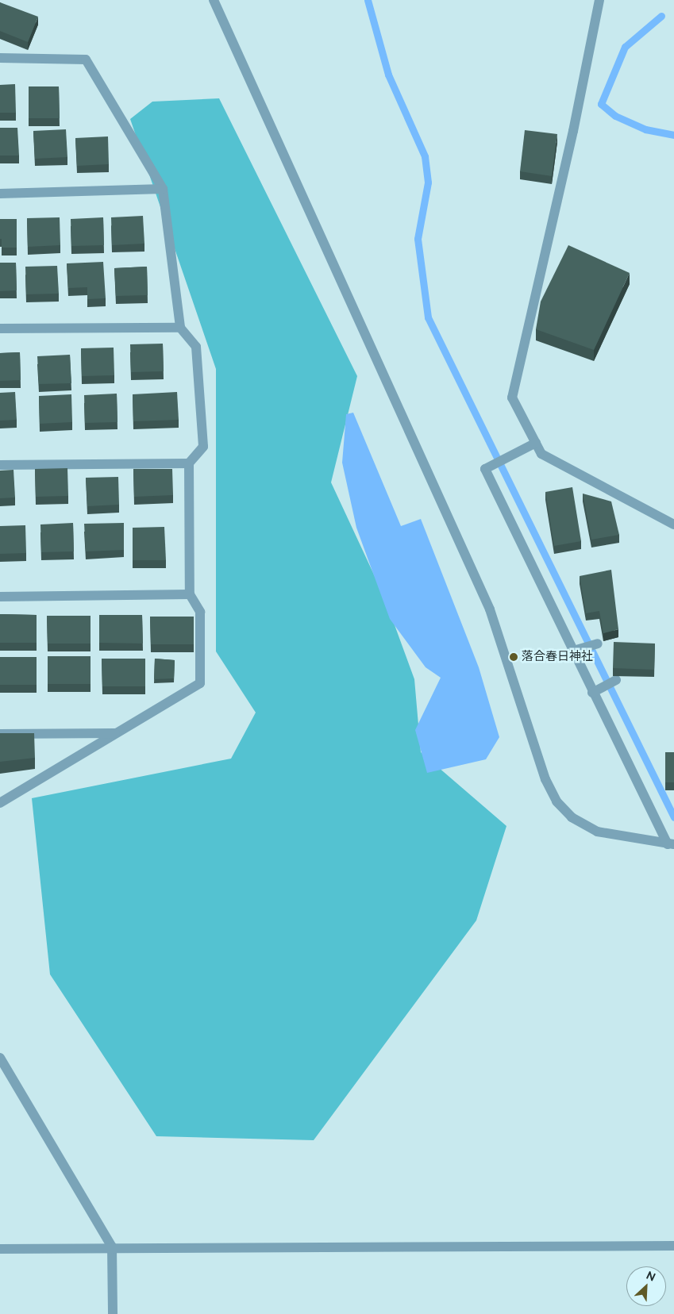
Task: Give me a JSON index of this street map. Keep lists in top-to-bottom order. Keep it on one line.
{"places":["落合春日神社"],"north":"top right"}
